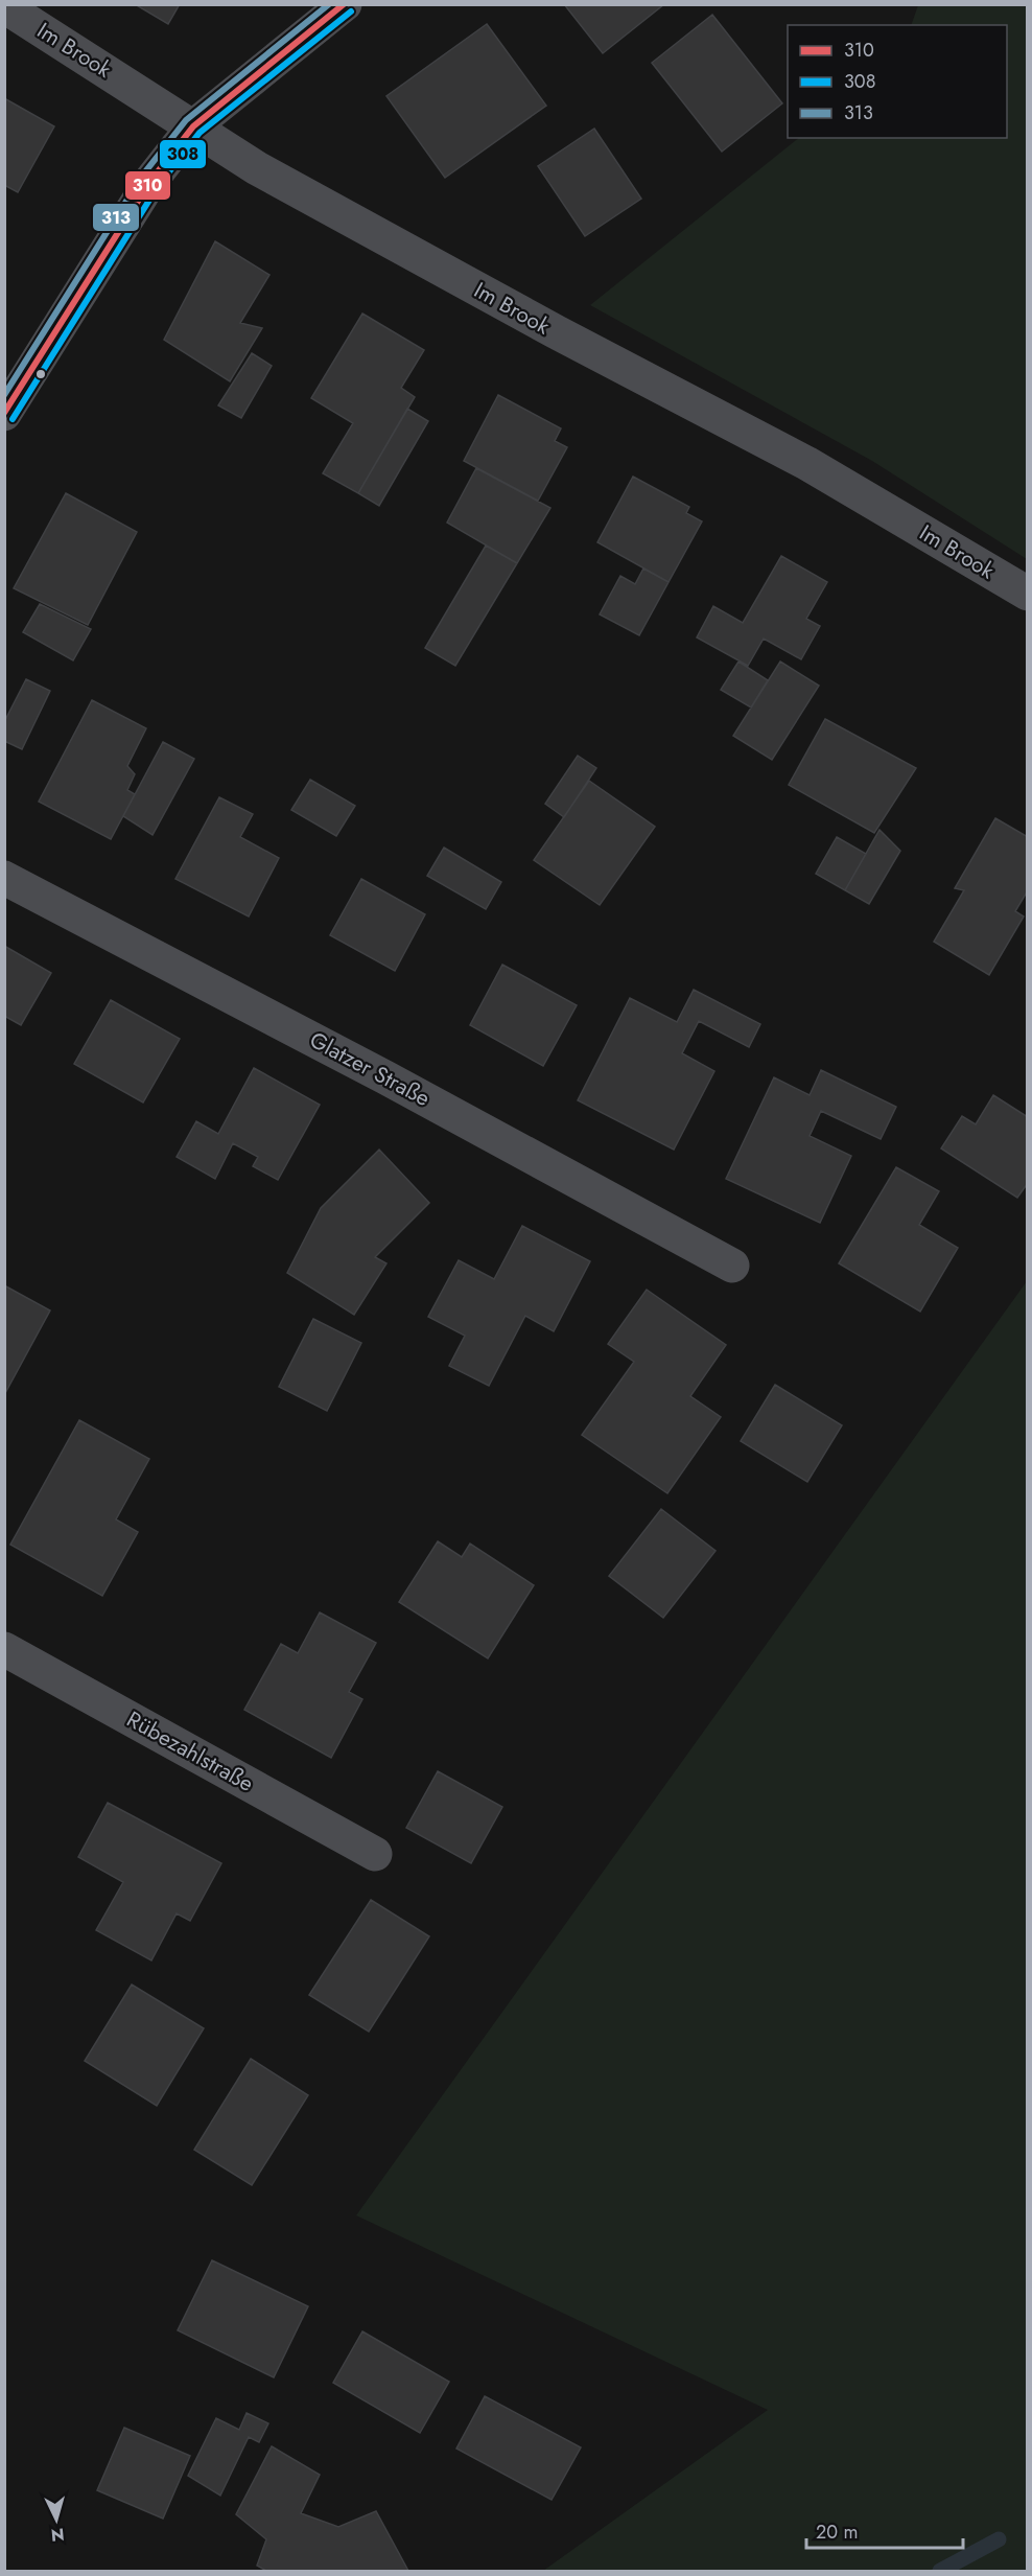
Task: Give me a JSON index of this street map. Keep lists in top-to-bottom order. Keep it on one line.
{"streets":{"street":["Im Brook","Glatzer Straße","Rübezahlstraße"]},"lines":["transit line 310","transit line 313","transit line 308"],"legend":["310","308","313"],"scale_bar":"20 m","north":"bottom"}
